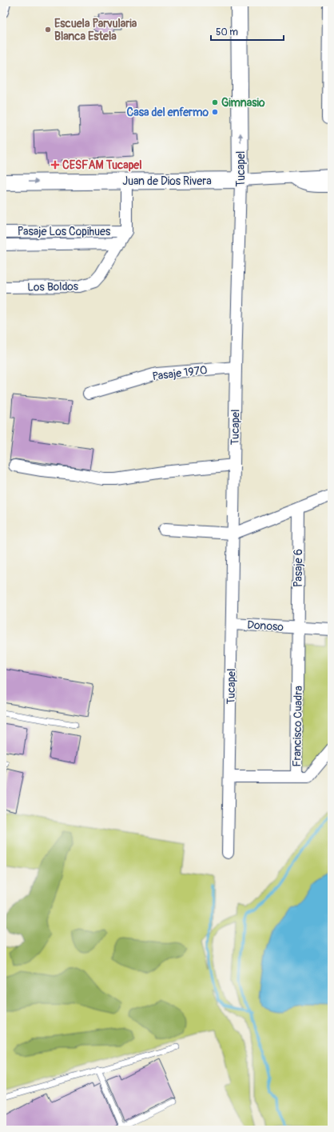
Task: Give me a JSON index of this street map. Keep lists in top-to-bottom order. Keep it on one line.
{"streets":{"main road":["Tucapel","Juan de Dios Rivera"],"street":["Pasaje Los Copihues","Los Boldos","Pasaje 1970","Pasaje 6","Donoso","Francisco Cuadra"]},"crossings":[["Tucapel","Juan de Dios Rivera"],["Tucapel","Pasaje 1970"],["Tucapel","Donoso"],["Tucapel","Francisco Cuadra"],["Pasaje Los Copihues","Los Boldos"],["Pasaje 6","Donoso"],["Pasaje 6","Francisco Cuadra"],["Donoso","Francisco Cuadra"]],"one_way":["Juan de Dios Rivera"],"places":{"other":["Escuela Parvularia Blanca Estela","Gimnasio","Casa del enfermo"],"health":["CESFAM Tucapel"]},"scale_bar":"50 m"}
